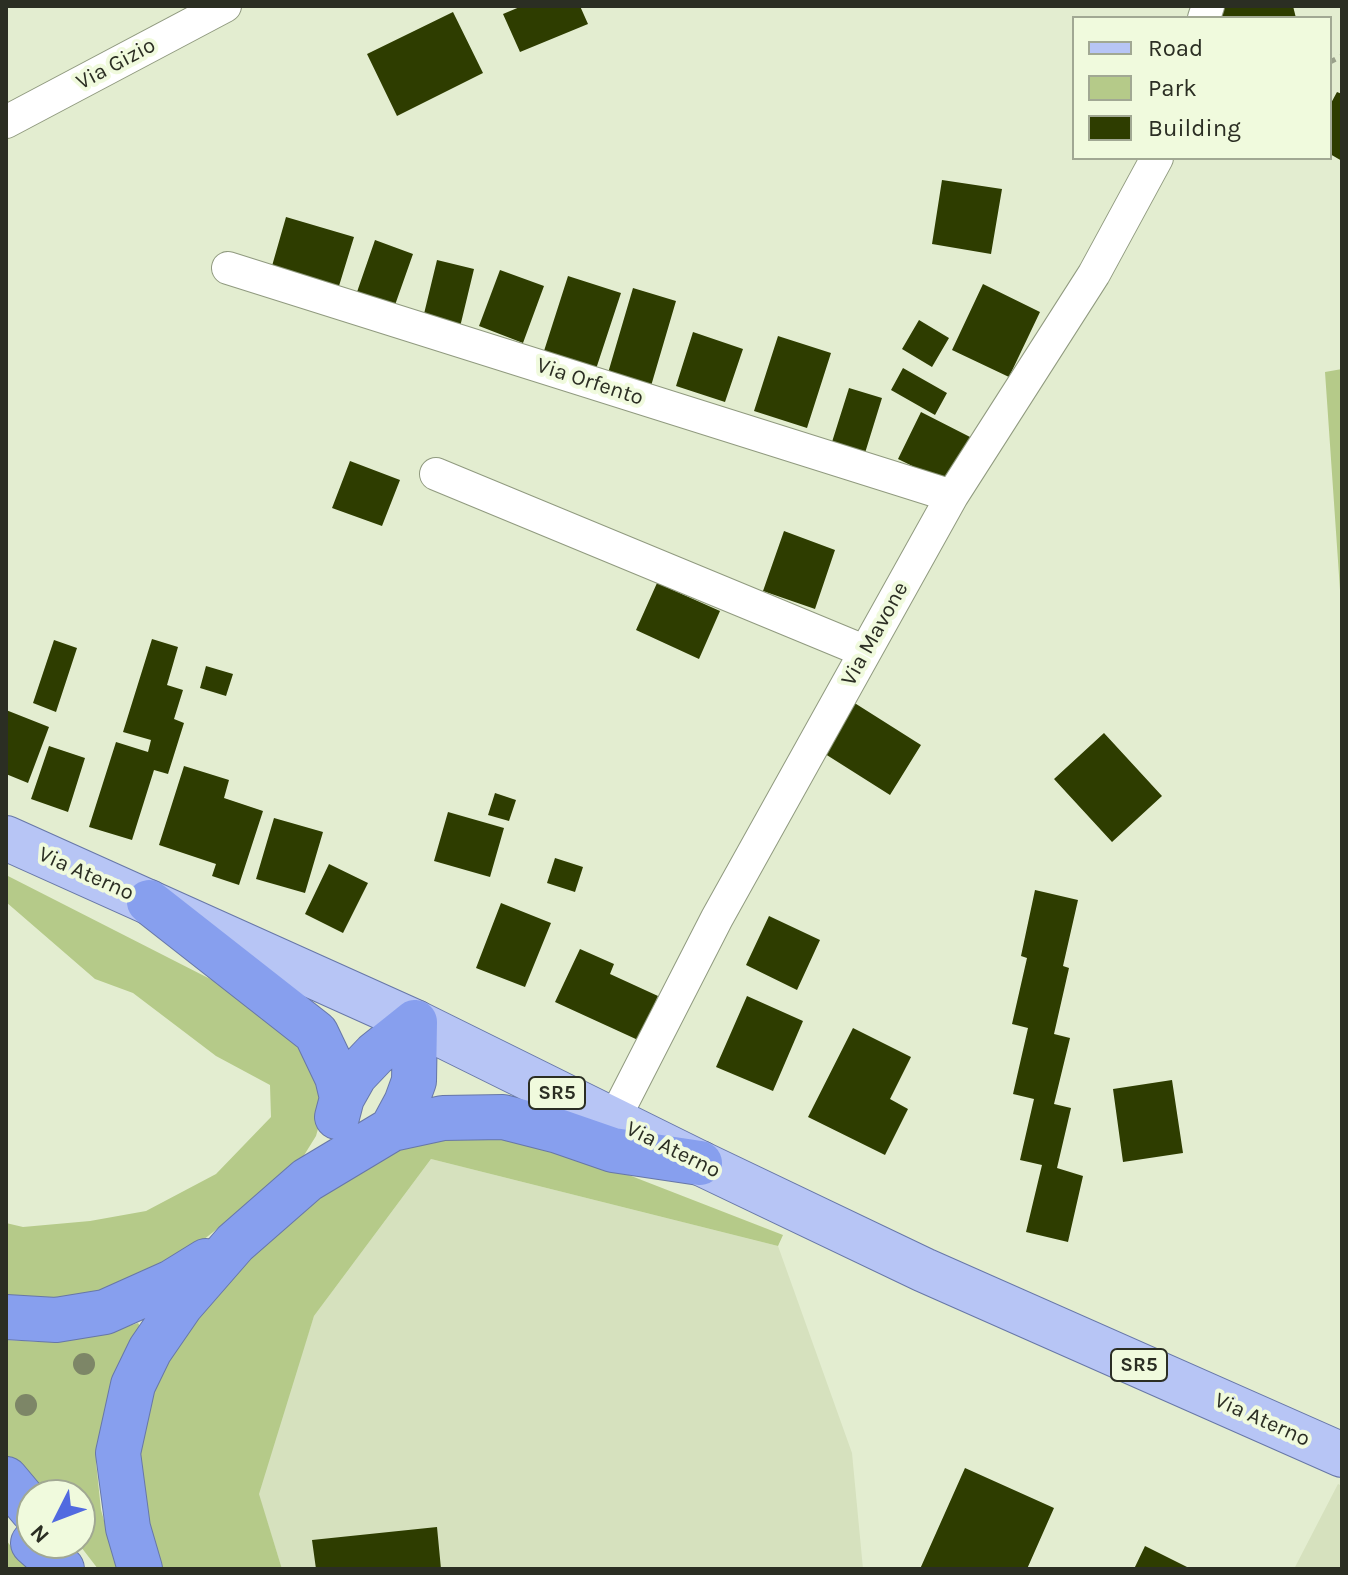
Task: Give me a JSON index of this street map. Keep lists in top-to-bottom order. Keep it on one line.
{"streets":{"main road":["Via Aterno","SR5"],"street":["Via Gizio","Via Orfento","Via Mavone"]},"crossings":[["Via Orfento","Via Mavone"],["Via Mavone","Via Aterno"]],"legend":["Road","Park","Building"],"north":"bottom left"}
